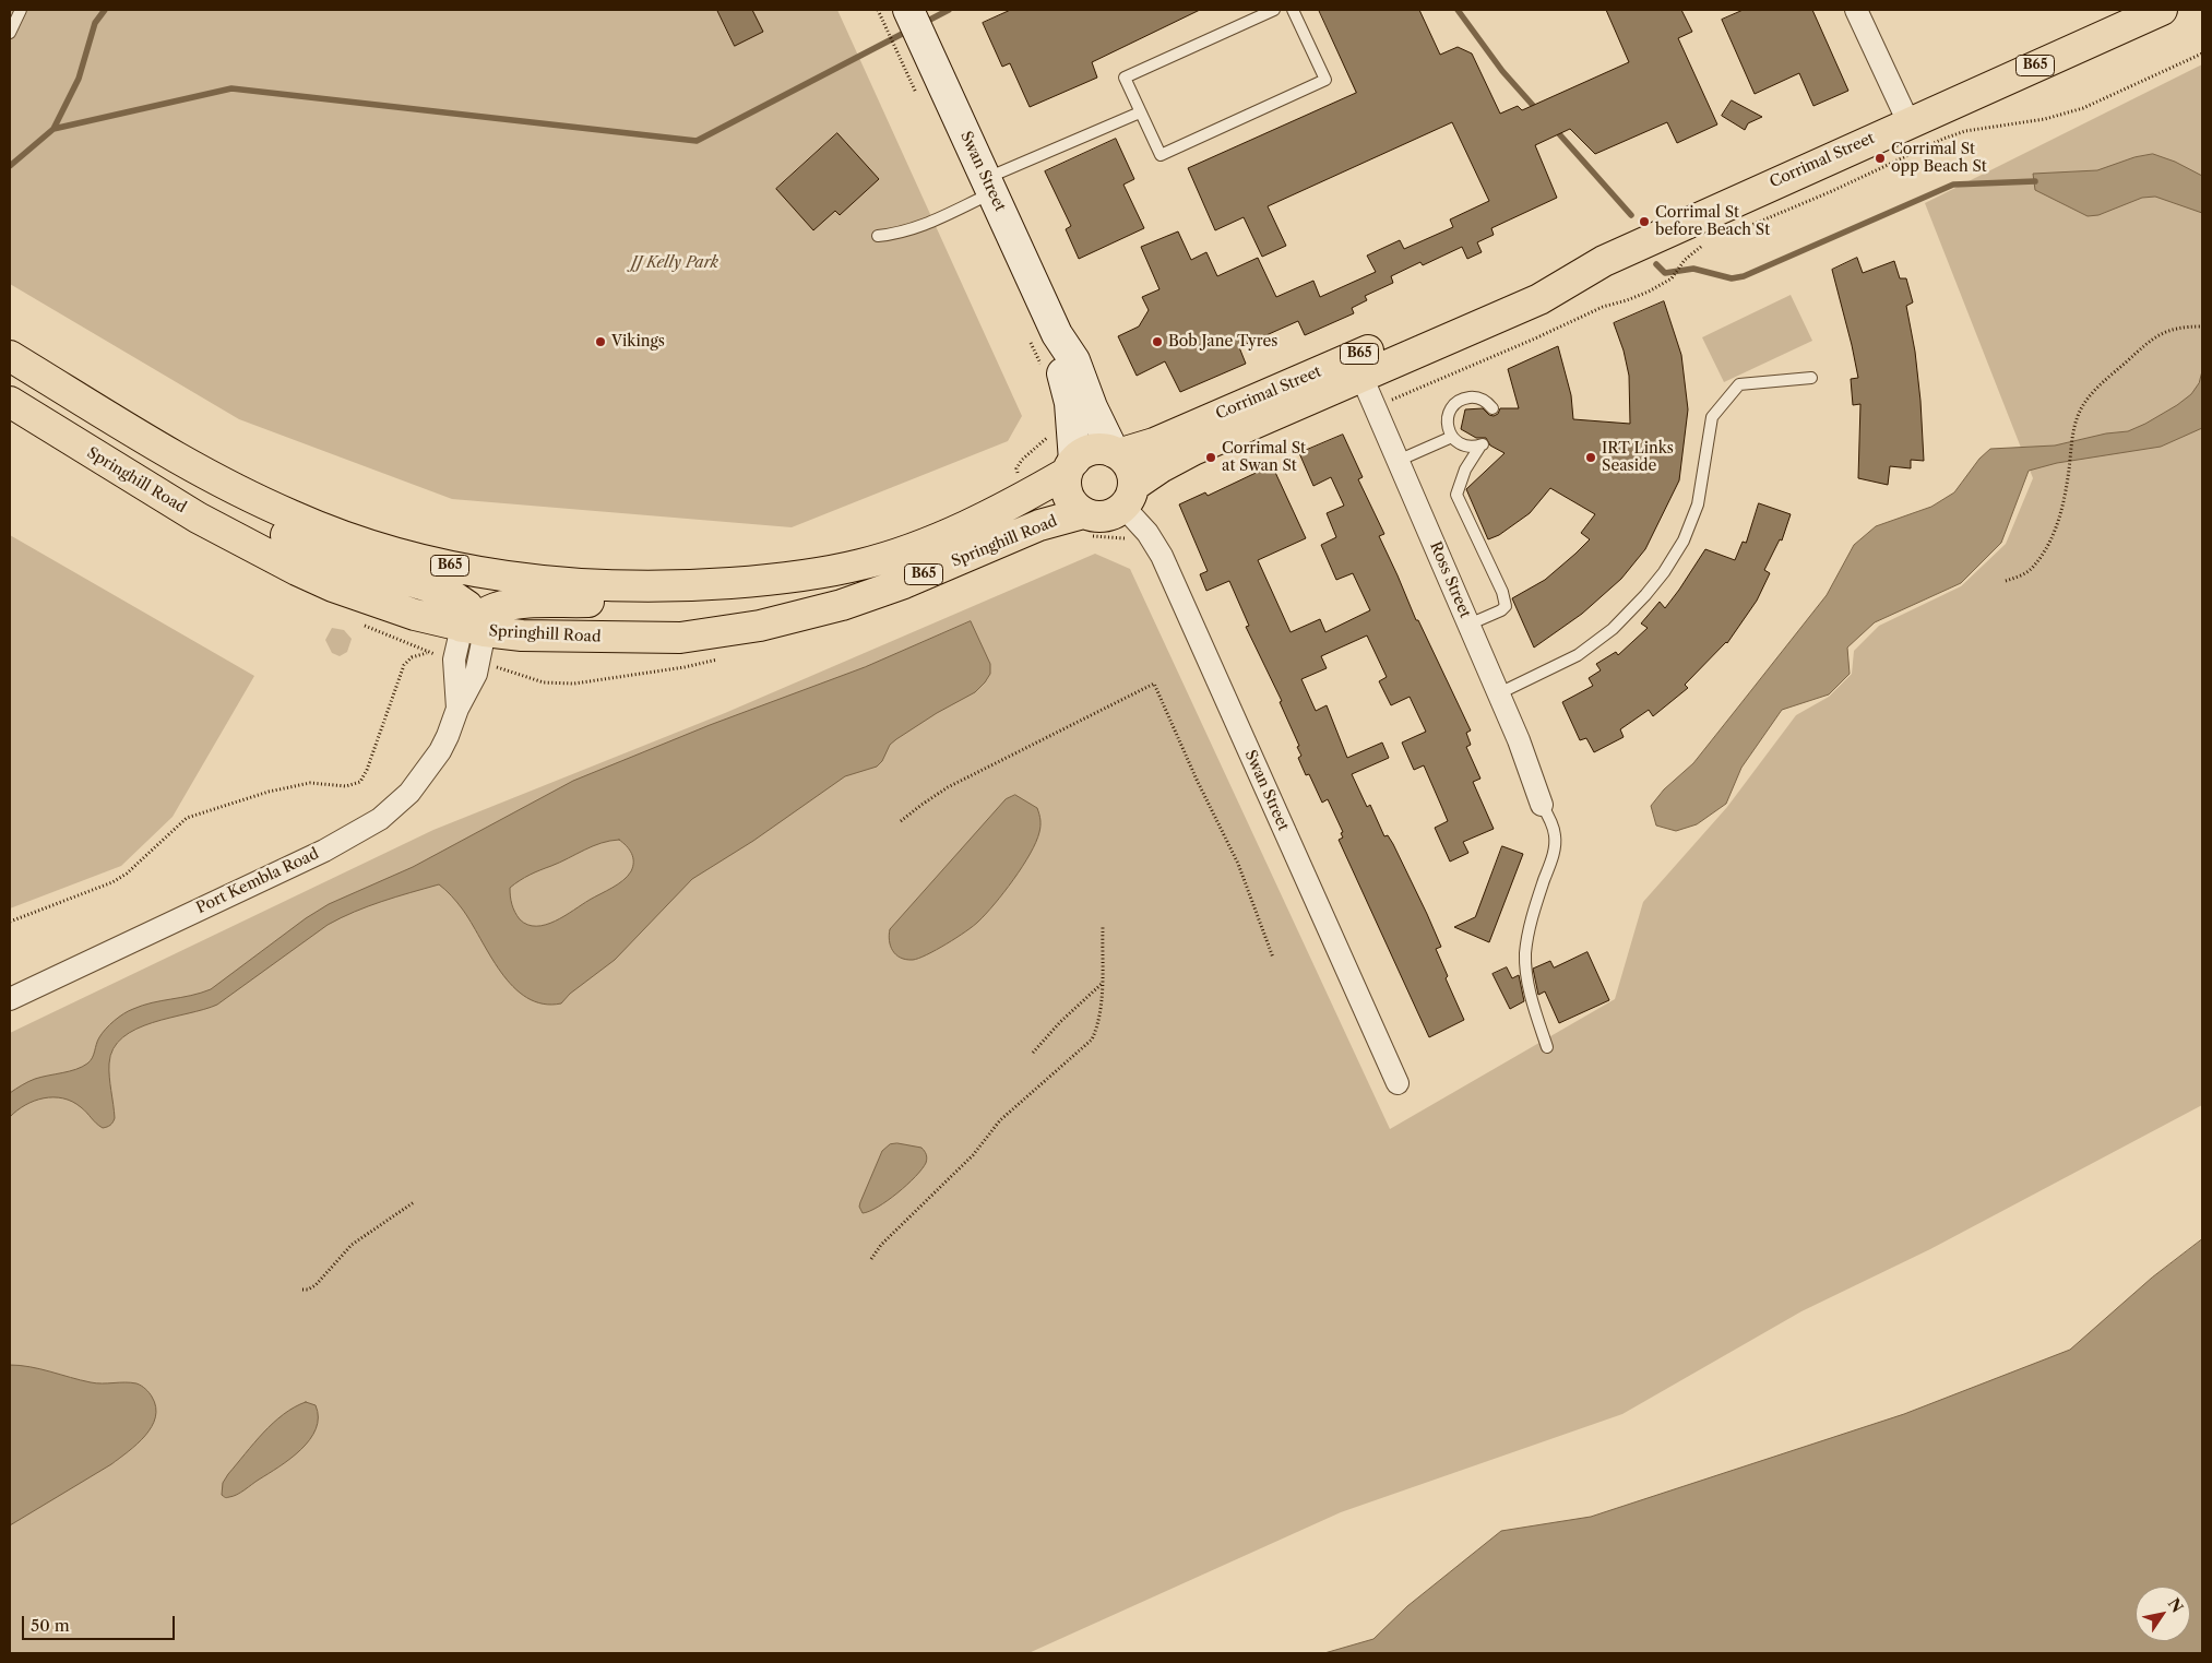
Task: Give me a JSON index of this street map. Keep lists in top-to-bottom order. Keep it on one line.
{"streets":{"main road":["B65","Corrimal Street","Springhill Road"],"street":["Swan Street","Ross Street","Port Kembla Road"]},"crossings":[["B65","Corrimal Street"],["B65","Swan Street"],["B65","Springhill Road"],["Corrimal Street","Swan Street"],["Corrimal Street","Springhill Road"],["Corrimal Street","Ross Street"],["Swan Street","Springhill Road"],["Springhill Road","Port Kembla Road"]],"parks":["JJ Kelly Park"],"places":["Corrimal St opp Beach St","Corrimal St before Beach St","Vikings","Bob Jane Tyres","Corrimal St at Swan St","IRT Links Seaside"],"scale_bar":"50 m","north":"top right"}
